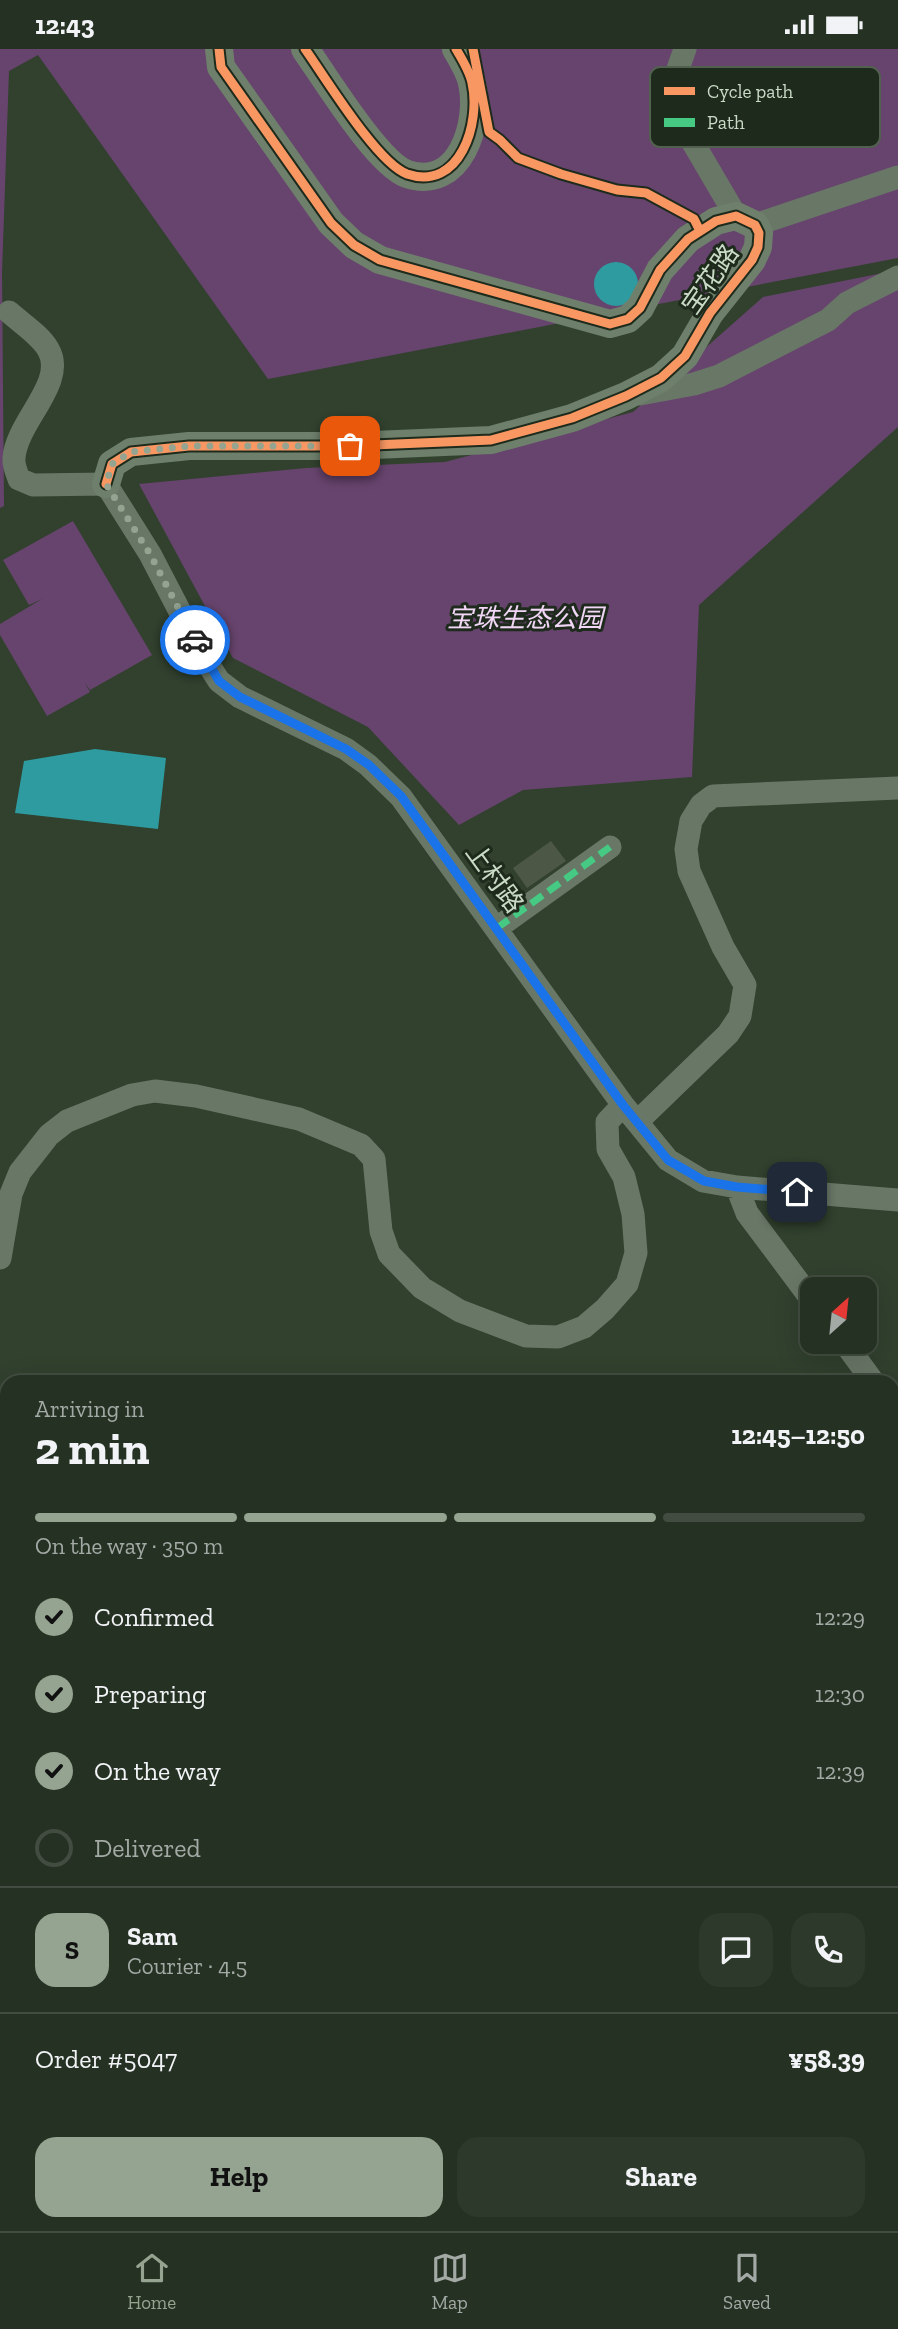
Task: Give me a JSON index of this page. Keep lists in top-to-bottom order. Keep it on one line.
{"streets":{"main road":["宝花路"],"street":["上村路"]},"crossings":[["宝花路","上村路"]],"parks":["宝珠生态公园"],"legend":["Cycle path","Path"],"north":"top right","page":{"status":"12:43","heading":["2 min","Arriving in","12:45–12:50"],"panel":["Sam","Courier · 4.5","Order #5047","¥58.39"],"bar":"On the way · 350 m","list":[["Confirmed","12:29"],["Preparing","12:30"],["On the way","12:39"],"Delivered"],"round":"S","buttons":["Help","Share"],"tabs":["Home","Map","Saved"]}}
